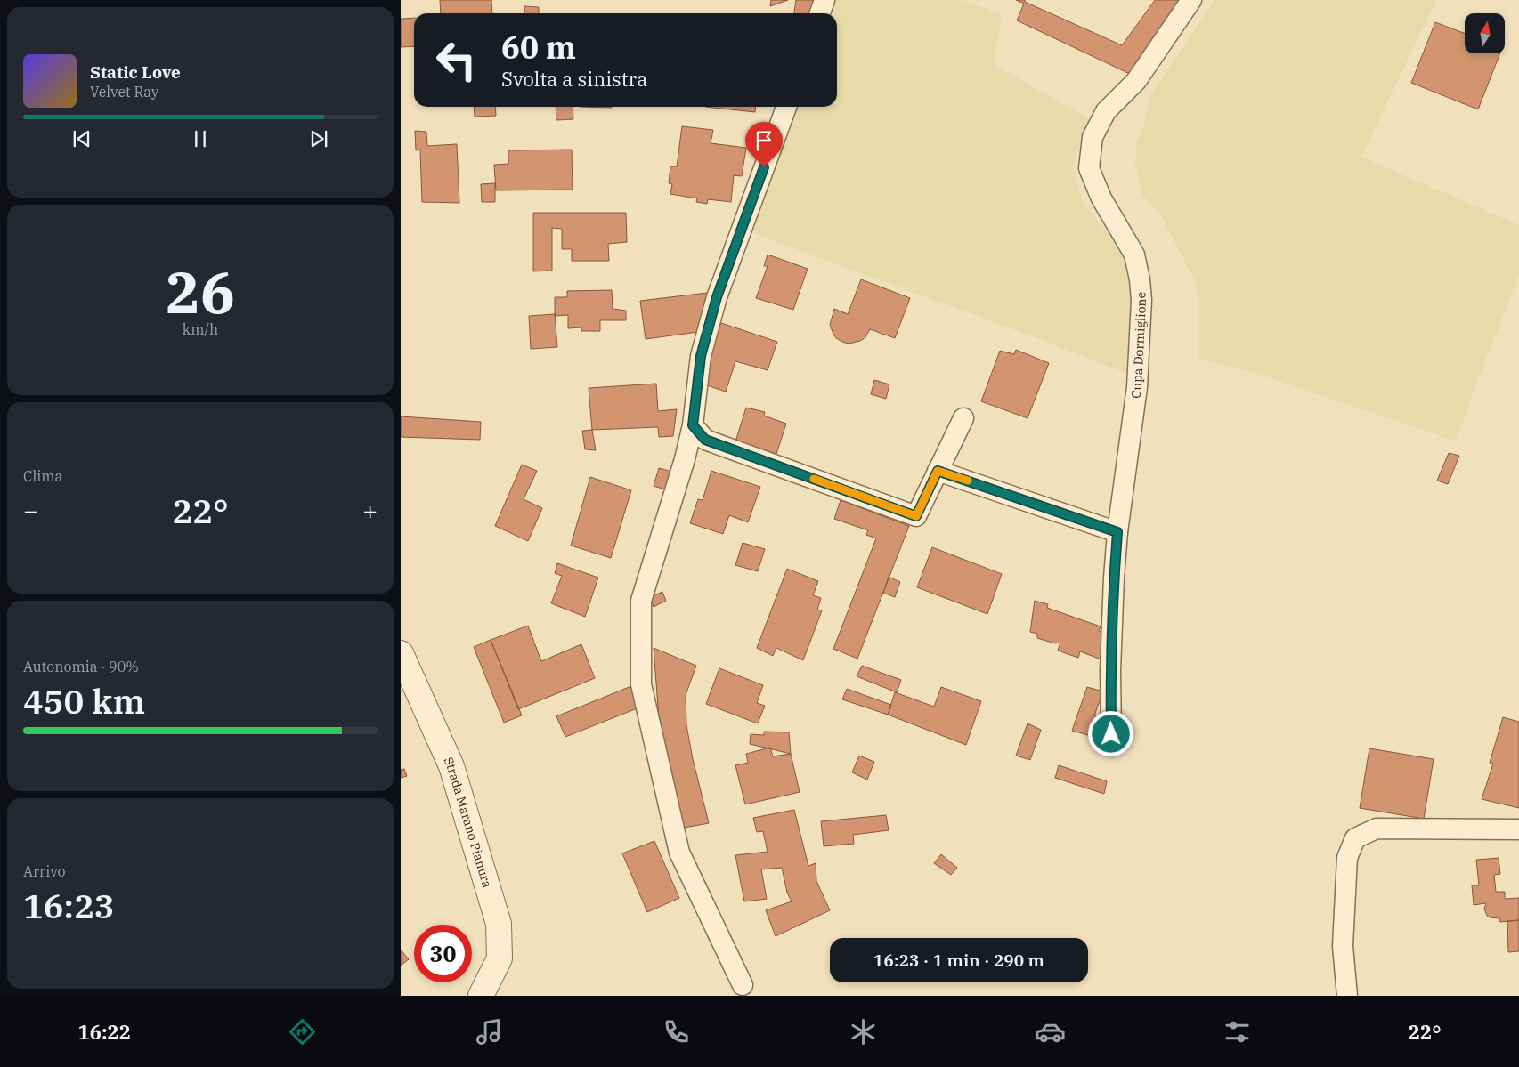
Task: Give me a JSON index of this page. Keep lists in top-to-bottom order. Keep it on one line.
{"streets":{"street":["Cupa Dormiglione","Strada Marano Pianura"]},"north":"top","page":{"turn":["60 m","Svolta a sinistra"],"song":["Static Love","Velvet Ray"],"tile":[["26","km/h"],"Clima",["Autonomia · 90%","450 km"],["Arrivo","16:23"]],"heat":["−","22°","+"],"limit":"30","trip":"16:23 · 1 min · 290 m","tabs":["16:22","22°"]}}
